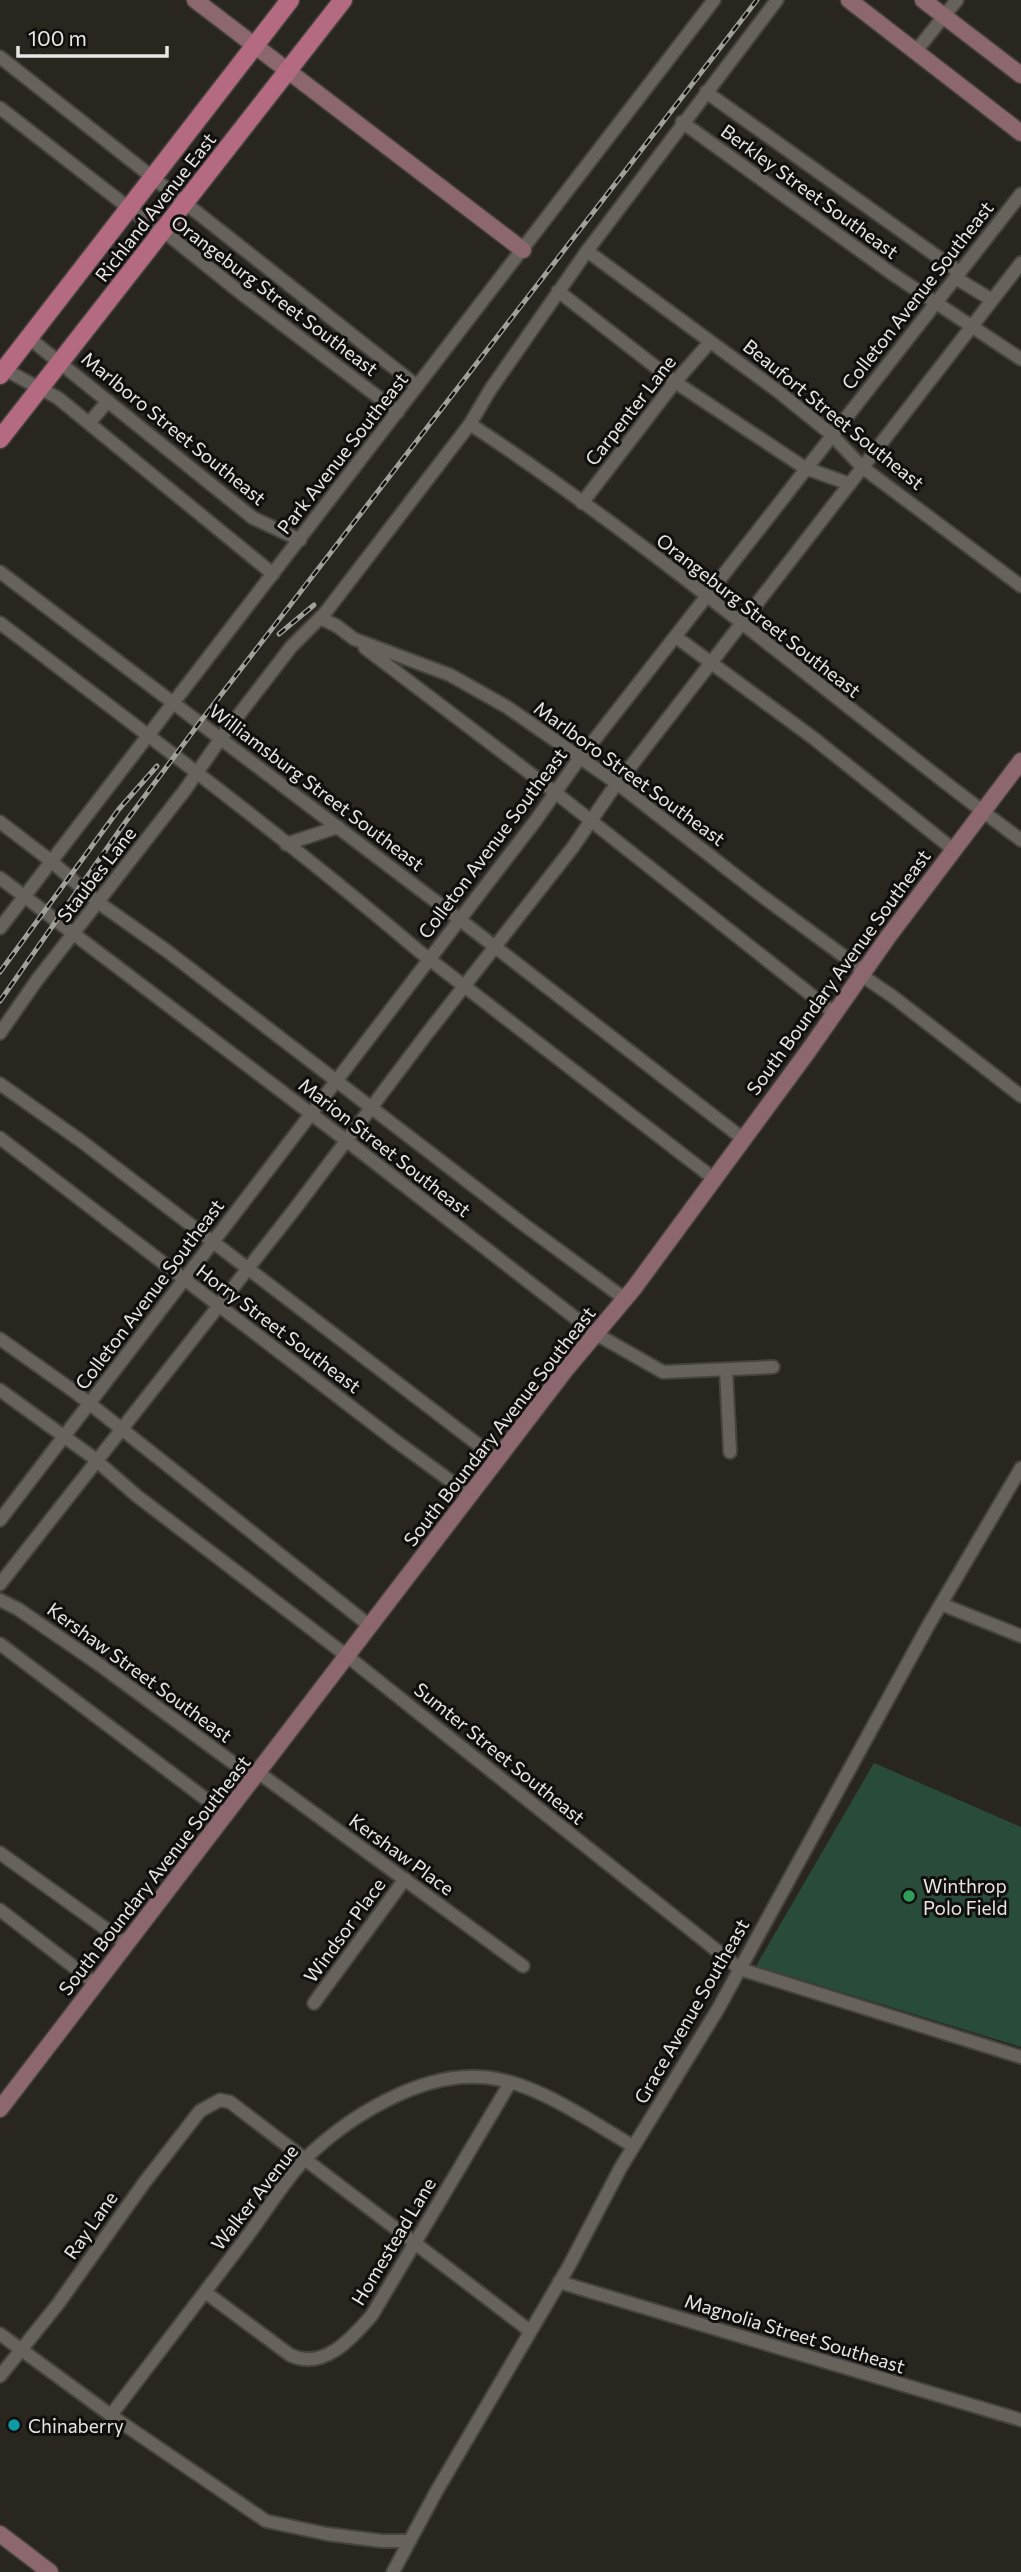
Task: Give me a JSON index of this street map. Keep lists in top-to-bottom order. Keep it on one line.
{"streets":{"main road":["Richland Avenue East"],"street":["Berkley Street Southeast","Orangeburg Street Southeast","Colleton Avenue Southeast","Carpenter Lane","Beaufort Street Southeast","Marlboro Street Southeast","Park Avenue Southeast","Williamsburg Street Southeast","Staubes Lane","South Boundary Avenue Southeast","Marion Street Southeast","Horry Street Southeast","Kershaw Street Southeast","Sumter Street Southeast","Kershaw Place","Windsor Place","Grace Avenue Southeast","Walker Avenue","Ray Lane","Homestead Lane","Magnolia Street Southeast"]},"crossings":[["Berkley Street Southeast","Colleton Avenue Southeast"],["Richland Avenue East","Orangeburg Street Southeast"],["Richland Avenue East","Marlboro Street Southeast"],["Orangeburg Street Southeast","Colleton Avenue Southeast"],["Orangeburg Street Southeast","Carpenter Lane"],["Orangeburg Street Southeast","Park Avenue Southeast"],["Orangeburg Street Southeast","South Boundary Avenue Southeast"],["Colleton Avenue Southeast","Beaufort Street Southeast"],["Colleton Avenue Southeast","Marlboro Street Southeast"],["Colleton Avenue Southeast","Williamsburg Street Southeast"],["Colleton Avenue Southeast","Marion Street Southeast"],["Colleton Avenue Southeast","Horry Street Southeast"],["Colleton Avenue Southeast","Sumter Street Southeast"],["Carpenter Lane","Beaufort Street Southeast"],["Marlboro Street Southeast","Park Avenue Southeast"],["Marlboro Street Southeast","South Boundary Avenue Southeast"],["Park Avenue Southeast","Williamsburg Street Southeast"],["Park Avenue Southeast","Marion Street Southeast"],["Williamsburg Street Southeast","Staubes Lane"],["Williamsburg Street Southeast","South Boundary Avenue Southeast"],["Staubes Lane","Marion Street Southeast"],["South Boundary Avenue Southeast","Marion Street Southeast"],["South Boundary Avenue Southeast","Horry Street Southeast"],["South Boundary Avenue Southeast","Kershaw Street Southeast"],["South Boundary Avenue Southeast","Sumter Street Southeast"],["South Boundary Avenue Southeast","Kershaw Place"],["Kershaw Street Southeast","Kershaw Place"],["Sumter Street Southeast","Grace Avenue Southeast"],["Kershaw Place","Windsor Place"],["Grace Avenue Southeast","Walker Avenue"],["Grace Avenue Southeast","Magnolia Street Southeast"],["Walker Avenue","Ray Lane"],["Walker Avenue","Homestead Lane"]],"places":["Winthrop Polo Field","Chinaberry"],"scale_bar":"100 m"}
